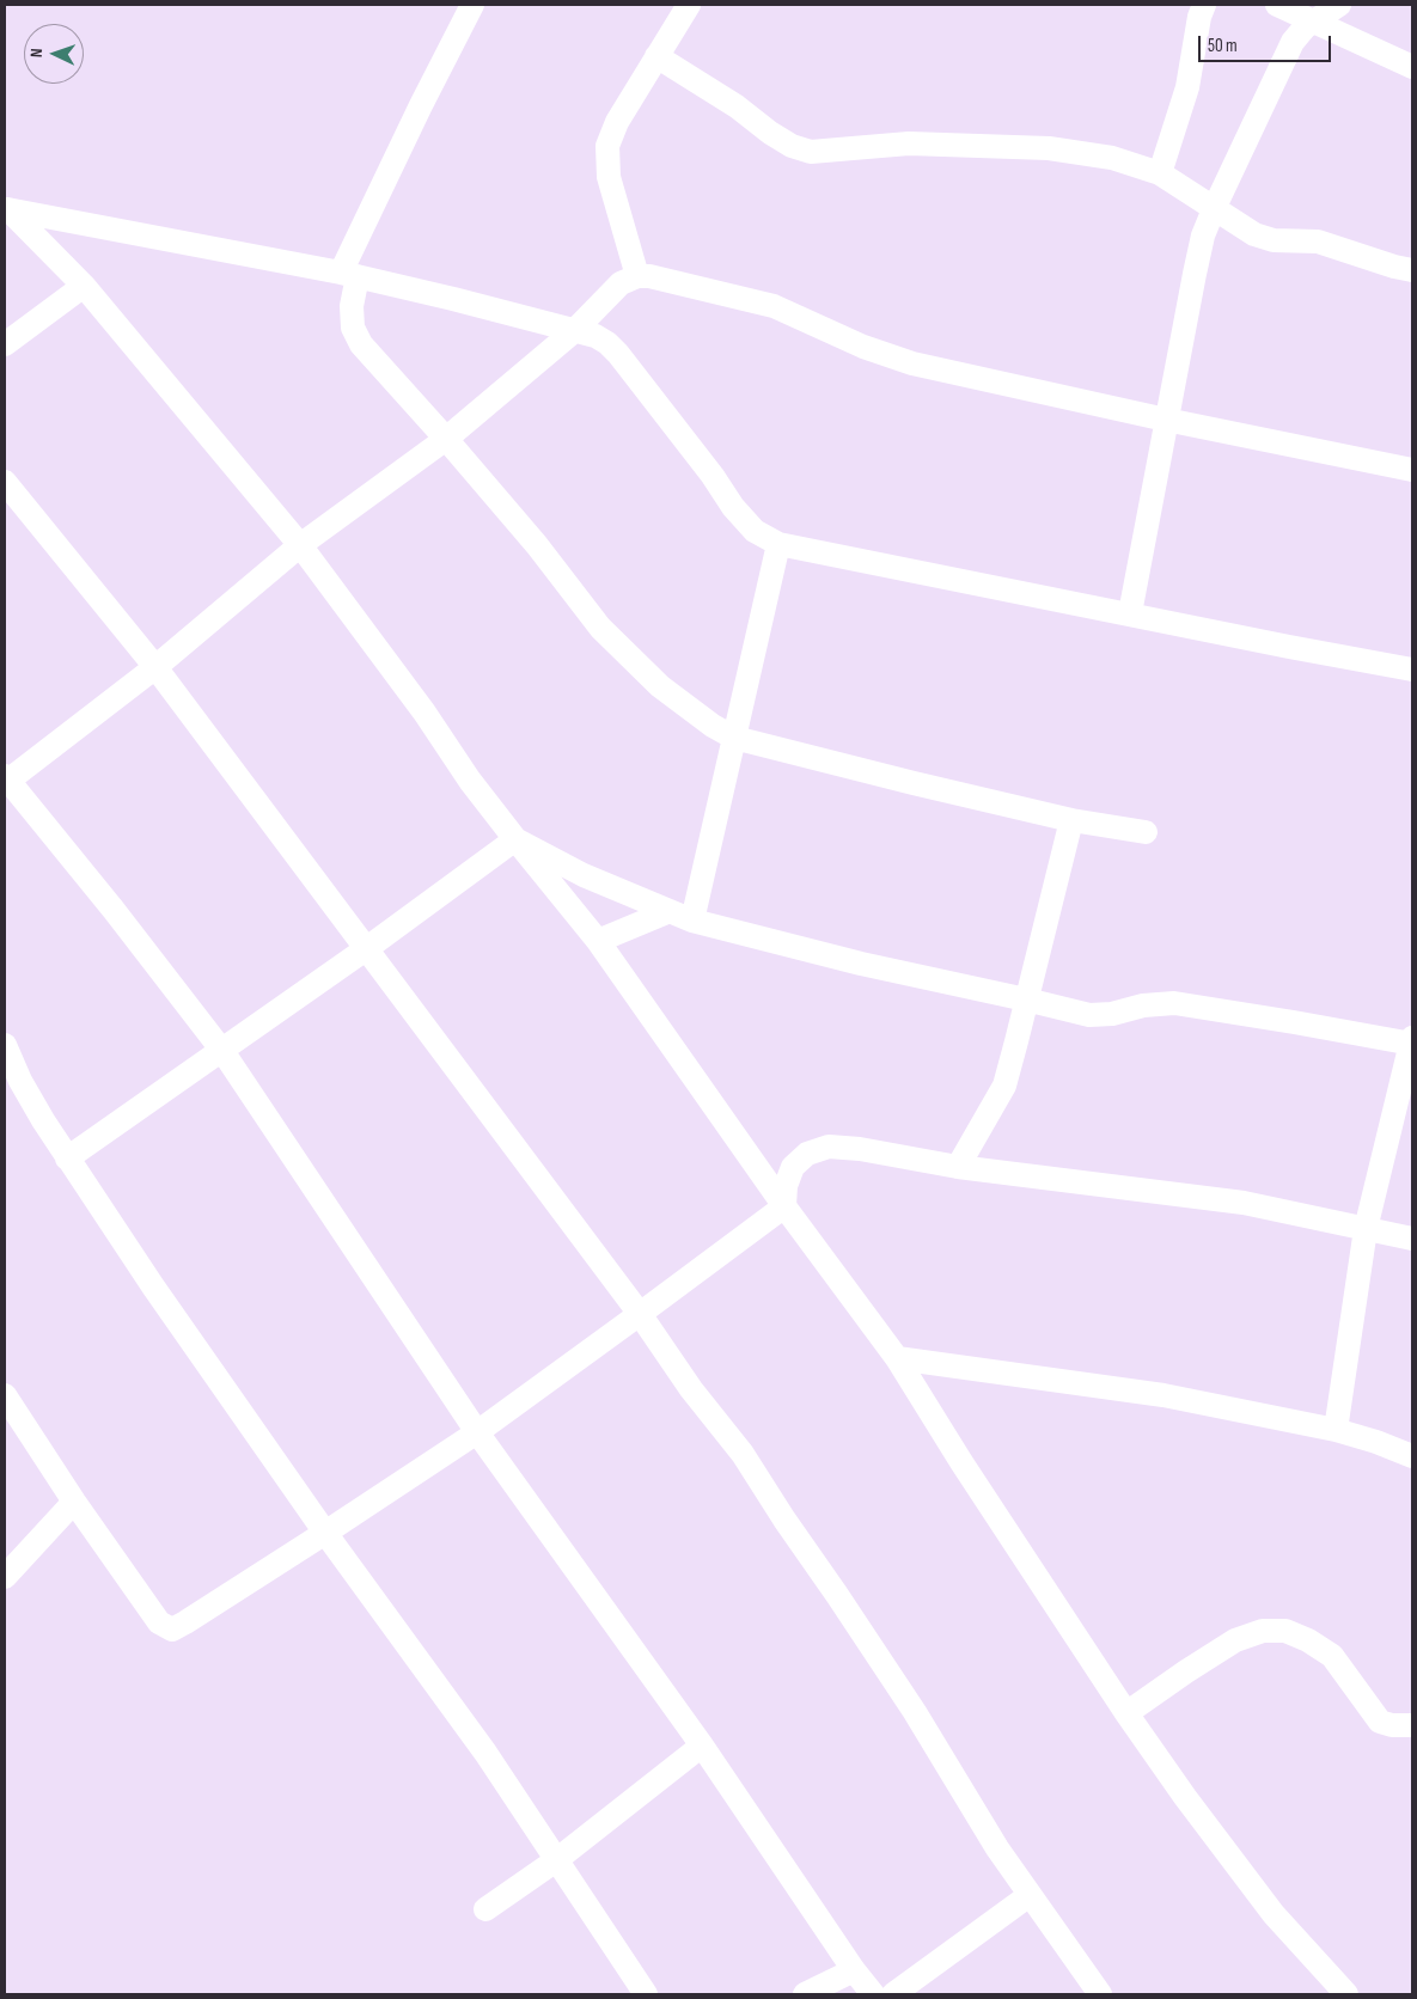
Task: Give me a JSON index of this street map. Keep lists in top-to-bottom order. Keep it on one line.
{"scale_bar":"50 m","north":"left"}
